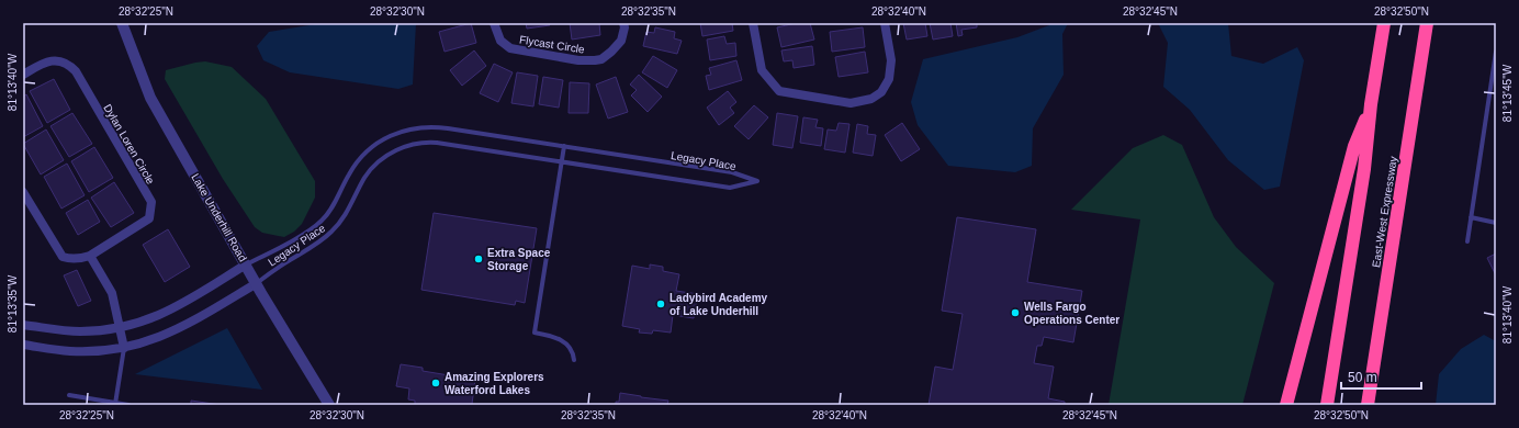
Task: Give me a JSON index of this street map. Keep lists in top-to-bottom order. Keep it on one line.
{"streets":{"highway":["East-West Expressway"],"street":["Flycast Circle","Dylan Loren Circle","Lake Underhill Road"],"lane":["Legacy Place"]},"crossings":[["Legacy Place","Lake Underhill Road"]],"places":["Extra Space Storage","Ladybird Academy of Lake Underhill","Wells Fargo Operations Center","Amazing Explorers Waterford Lakes"],"scale_bar":"50 m","coordinates":["28°32'25\"N","28°32'30\"N","28°32'35\"N","28°32'40\"N","28°32'45\"N","28°32'50\"N","81°13'40\"W","81°13'45\"W","81°13'35\"W"]}
